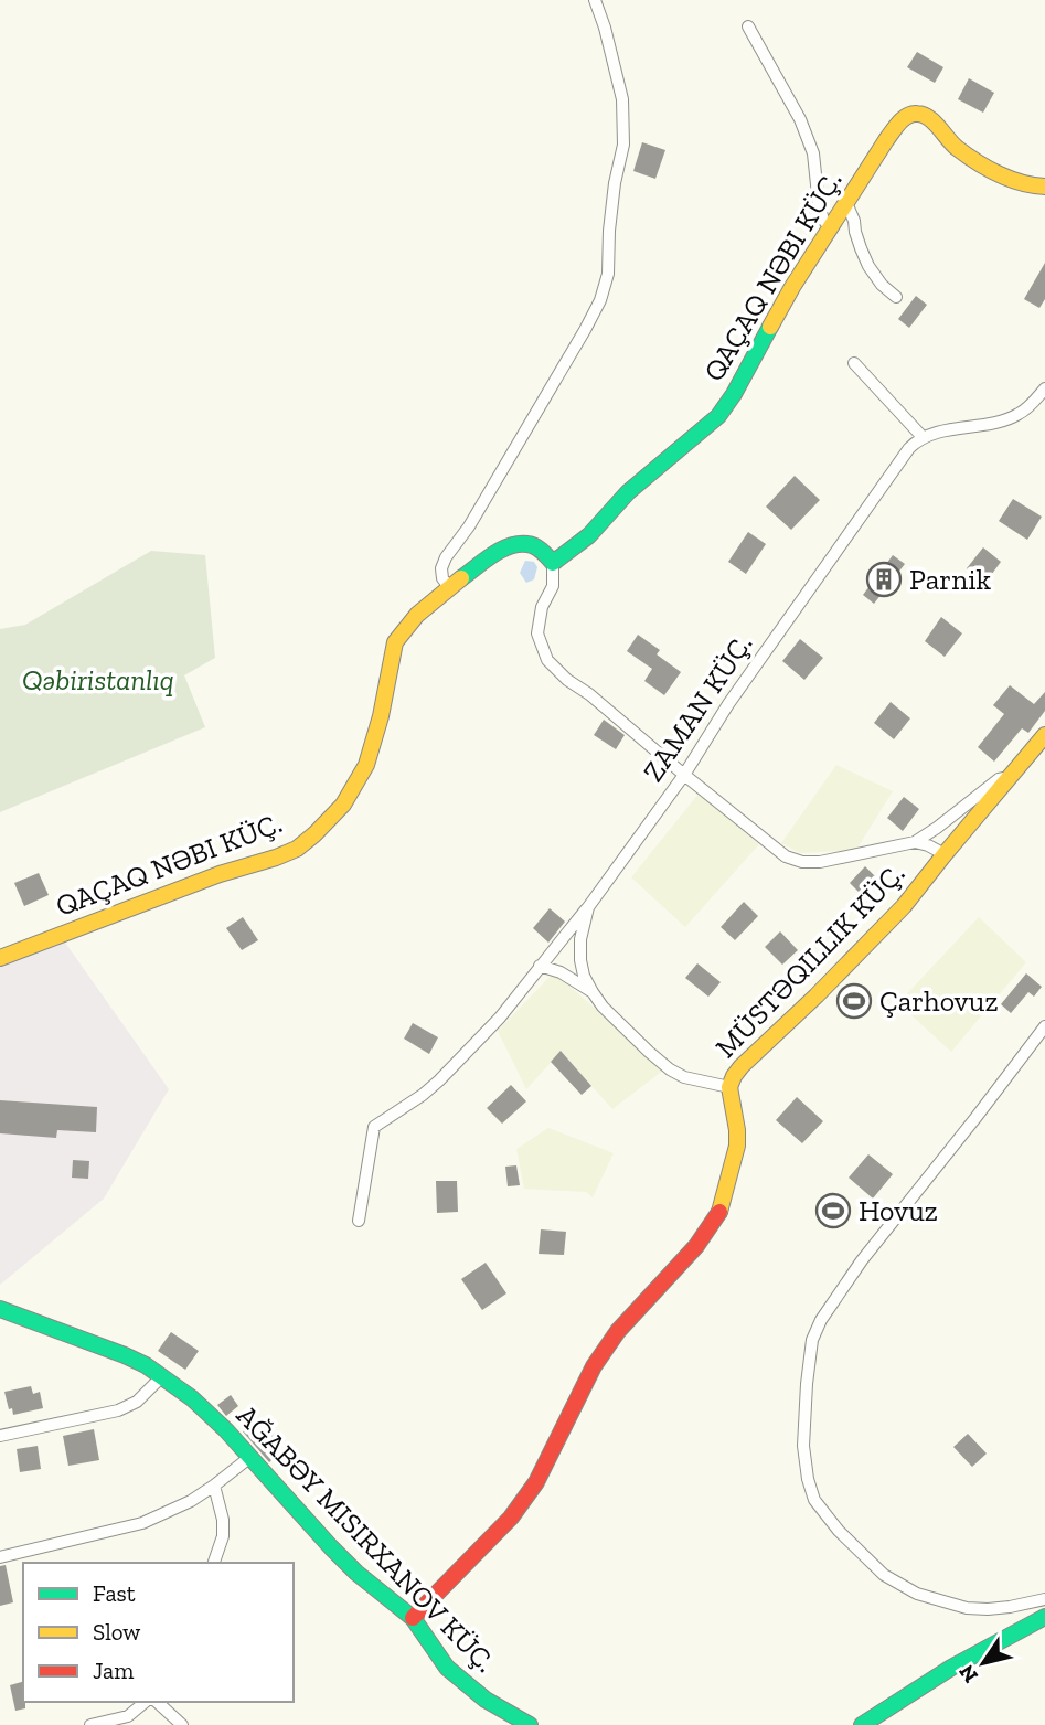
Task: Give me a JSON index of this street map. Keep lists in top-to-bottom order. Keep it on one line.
{"streets":{"street":["QAÇAQ NƏBI KÜÇ.","ZAMAN KÜÇ.","MÜSTƏQILLIK KÜÇ.","AĞABƏY MISIRXANOV KÜÇ."]},"crossings":[["ZAMAN KÜÇ.","MÜSTƏQILLIK KÜÇ."],["MÜSTƏQILLIK KÜÇ.","AĞABƏY MISIRXANOV KÜÇ."]],"parks":["Qəbiristanlıq"],"places":{"building":["Parnik"],"sports":["Çarhovuz","Hovuz"]},"legend":["Fast","Slow","Jam"],"north":"bottom left"}
